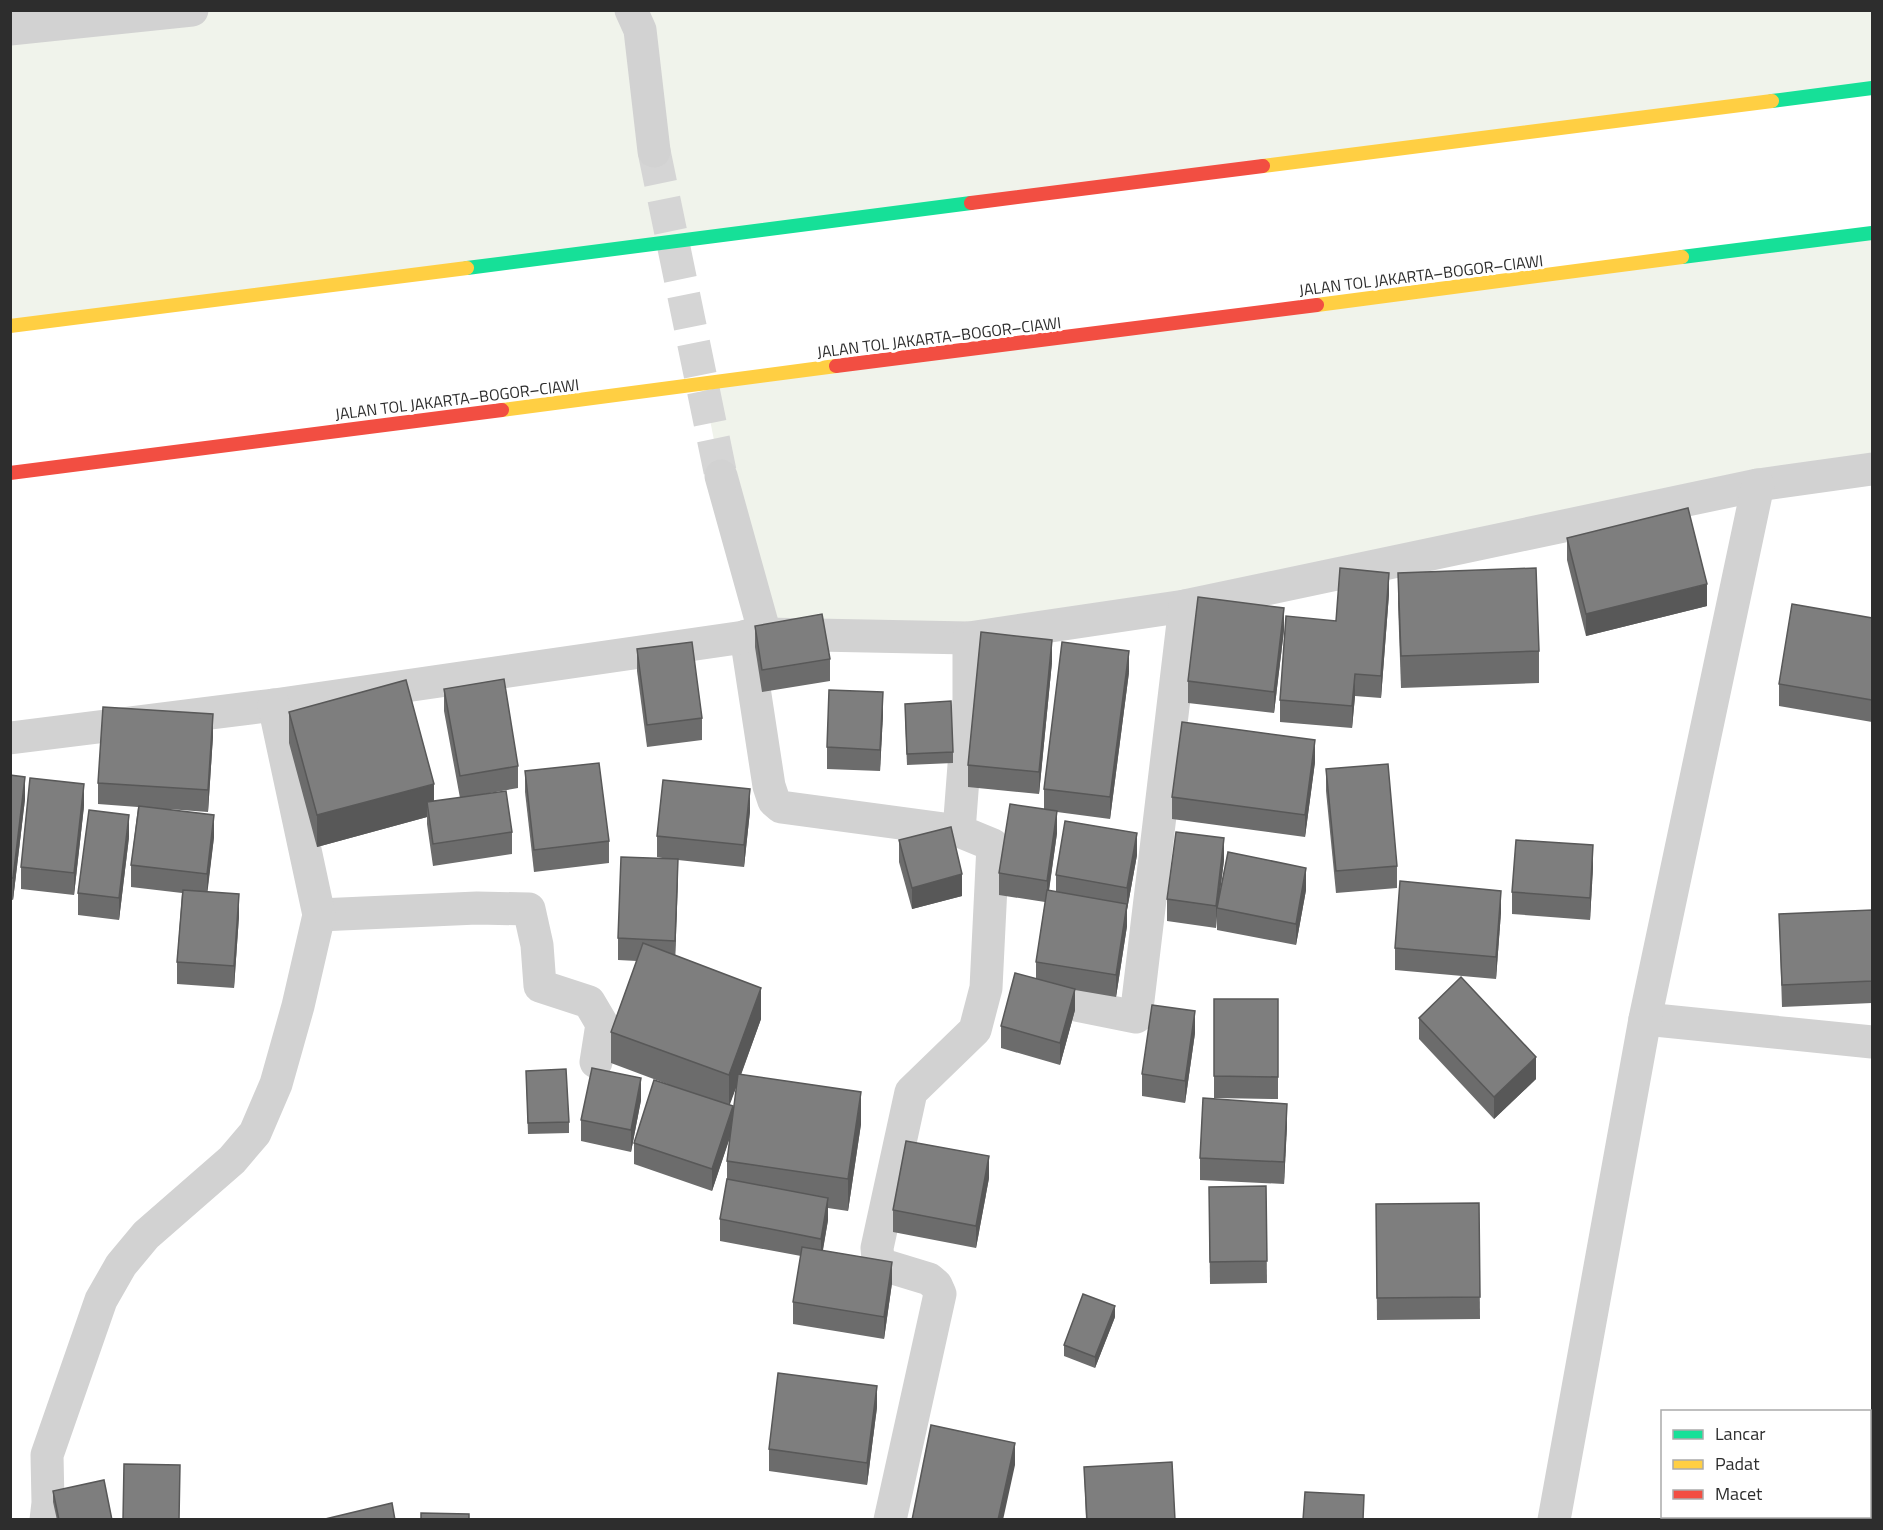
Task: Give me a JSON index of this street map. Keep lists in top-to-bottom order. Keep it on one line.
{"streets":{"highway":["JALAN TOL JAKARTA–BOGOR–CIAWI"]},"legend":["Lancar","Padat","Macet"]}
